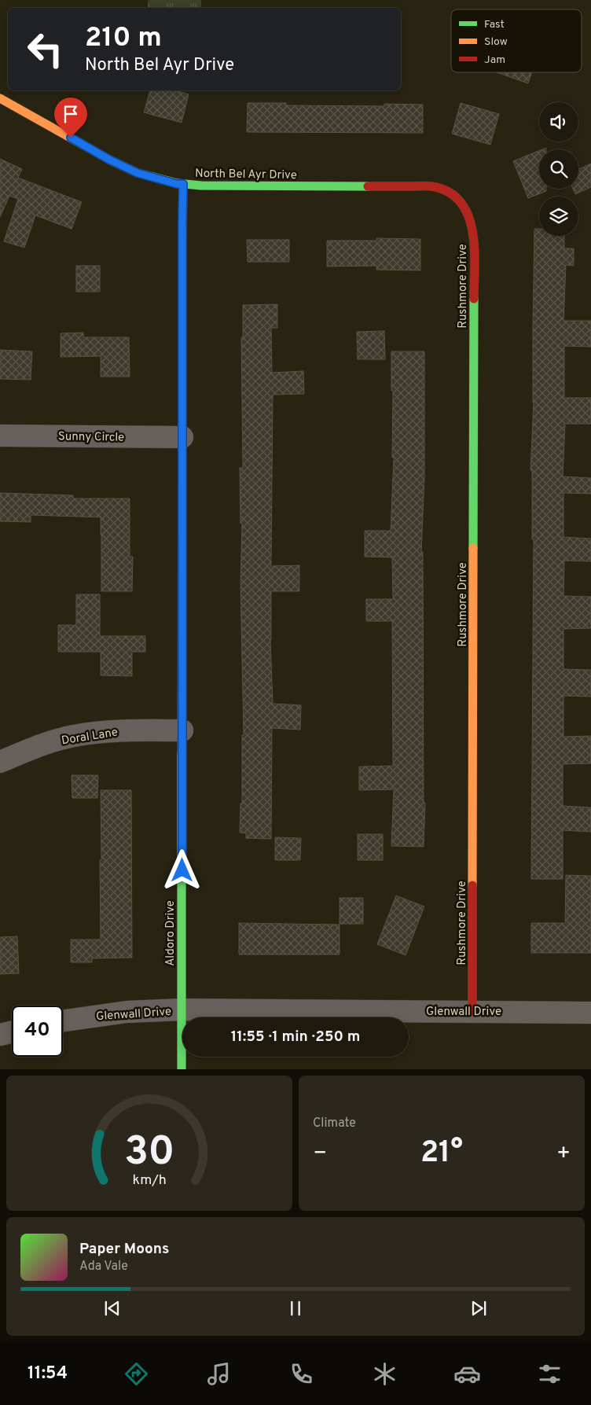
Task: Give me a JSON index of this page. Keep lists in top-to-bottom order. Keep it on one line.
{"streets":{"street":["North Bel Ayr Drive","Rushmore Drive","Sunny Circle","Doral Lane","Aldoro Drive","Glenwall Drive"]},"crossings":[["North Bel Ayr Drive","Rushmore Drive"],["North Bel Ayr Drive","Aldoro Drive"],["Rushmore Drive","Glenwall Drive"],["Sunny Circle","Aldoro Drive"],["Doral Lane","Aldoro Drive"],["Aldoro Drive","Glenwall Drive"]],"legend":["Fast","Slow","Jam"],"page":{"turn":["210 m","North Bel Ayr Drive"],"limit":"40","trip":"11:55 · 1 min · 250 m","tile":"Climate","heat":["−","21°","+"],"song":["Paper Moons","Ada Vale"],"tabs":"11:54","gauge":["30","km/h"]}}
